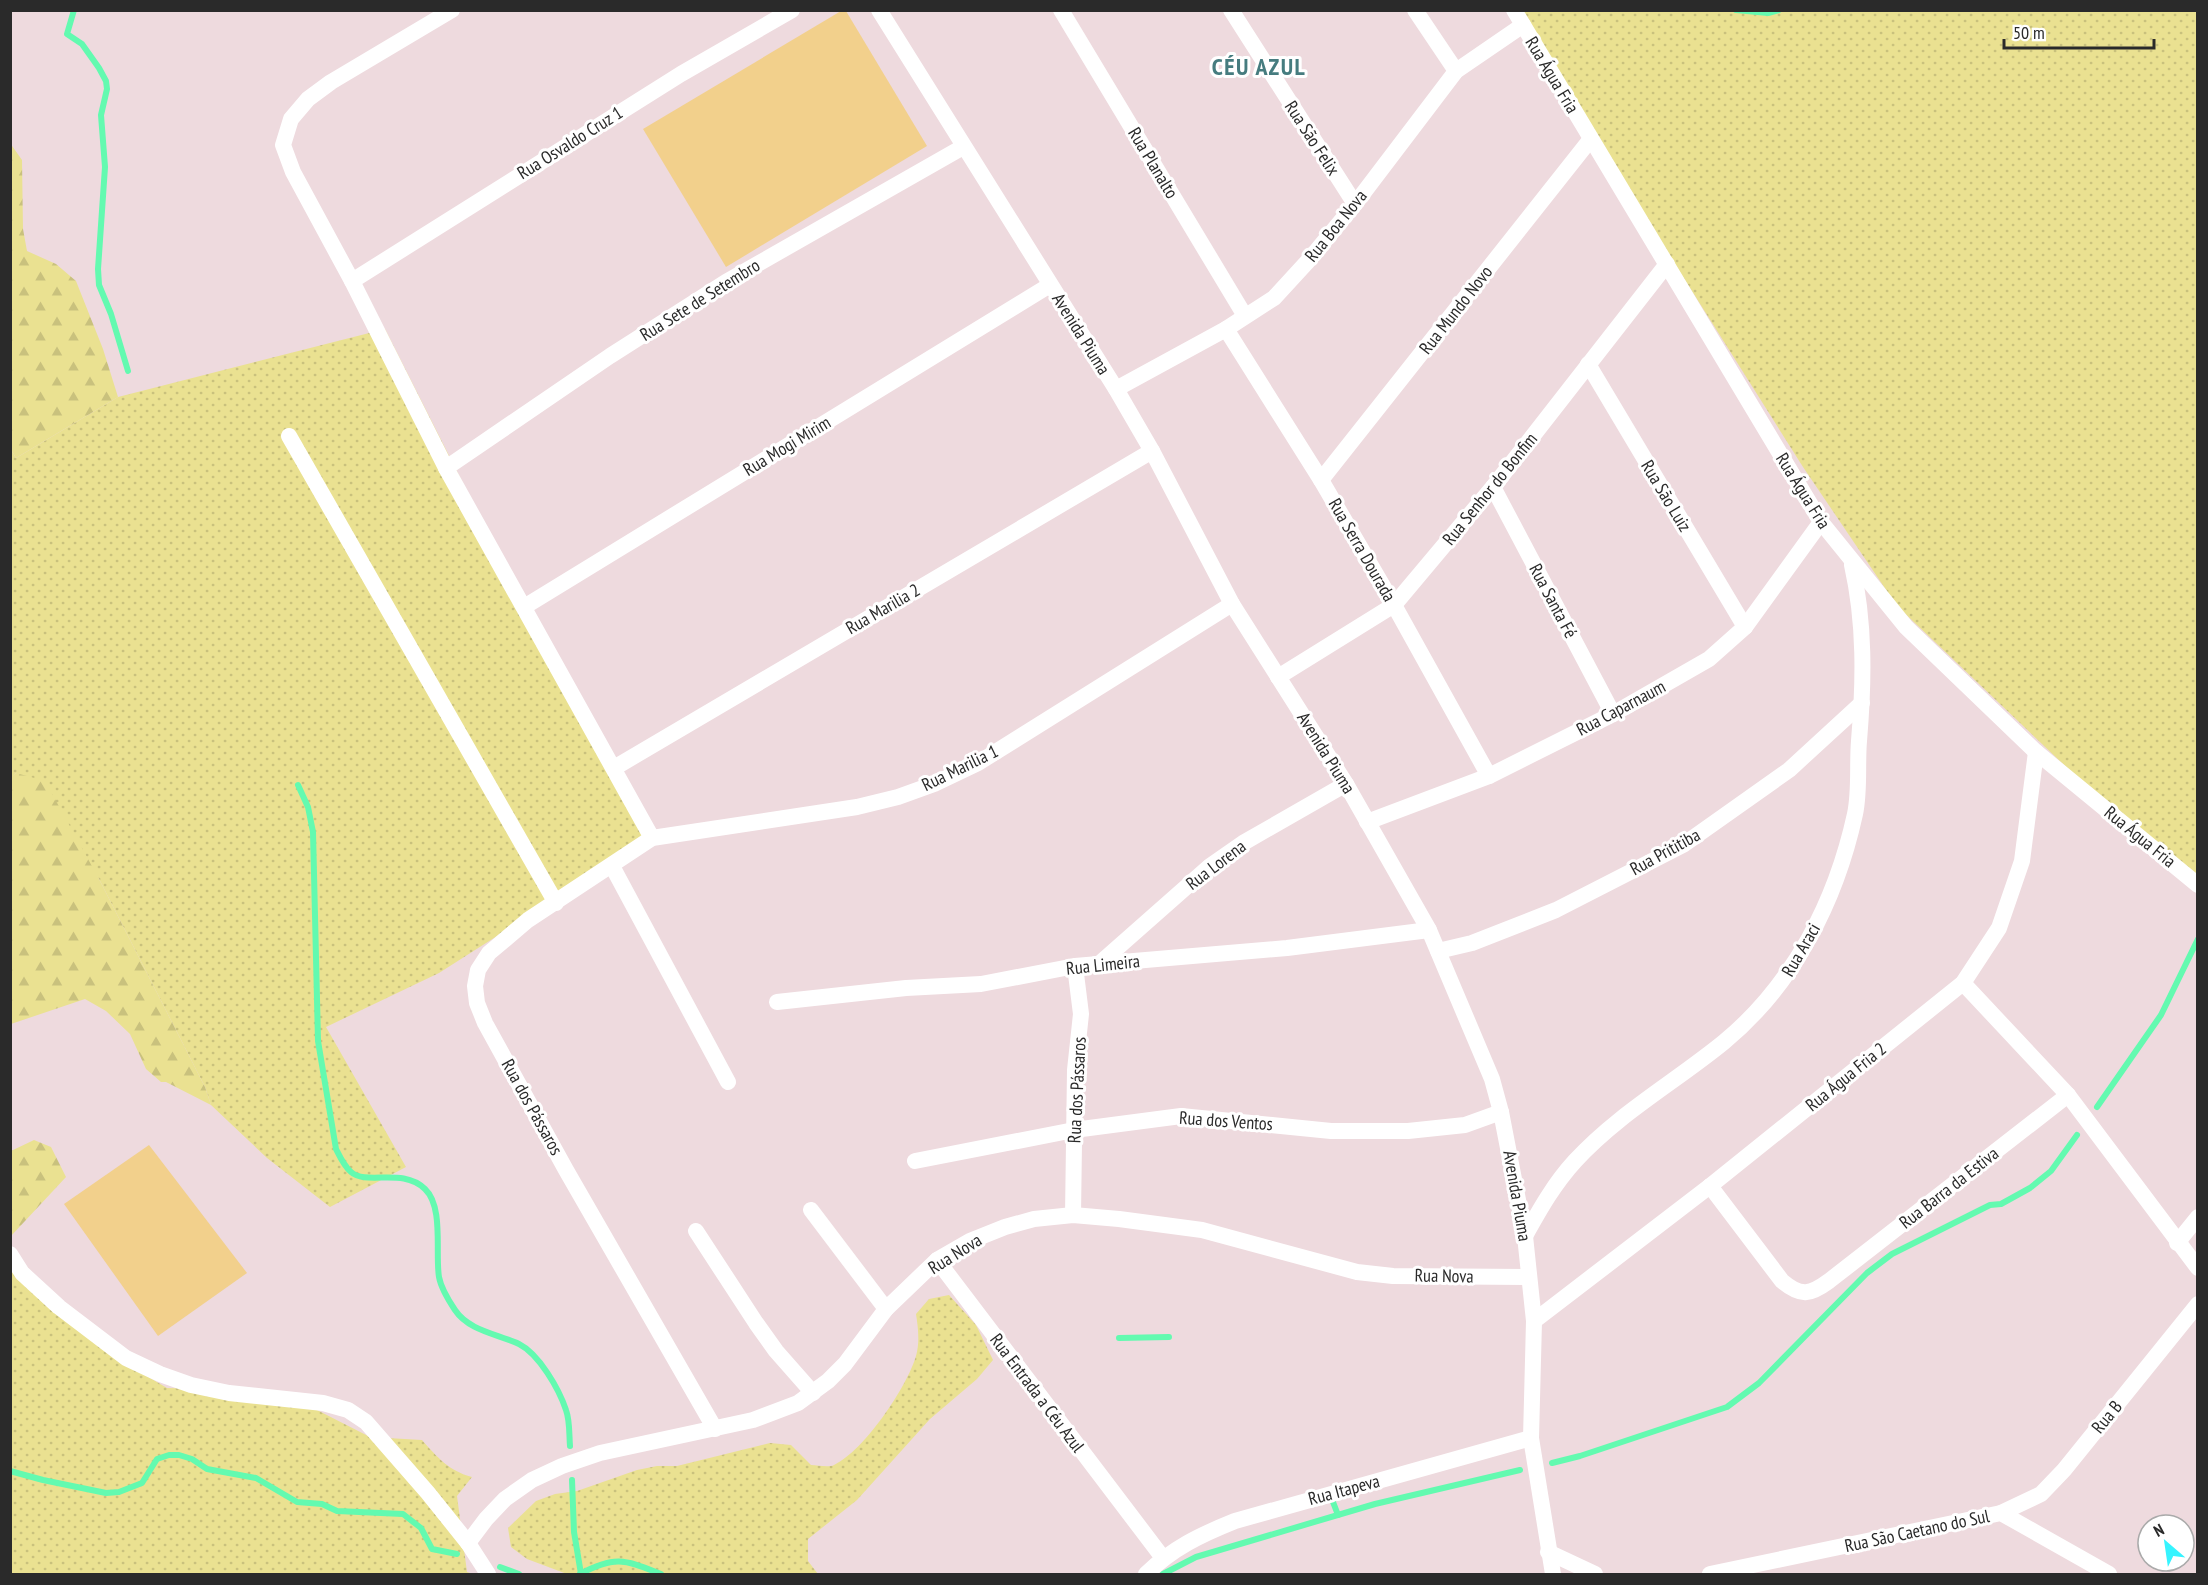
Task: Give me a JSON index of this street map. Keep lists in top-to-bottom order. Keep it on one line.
{"streets":{"street":["Rua Água Fria","Rua São Felix","Rua Osvaldo Cruz 1","Rua Planalto","Rua Boa Nova","Rua Sete de Setembro","Rua Mundo Novo","Avenida Piuma","Rua Mogi Mirim","Rua Senhor do Bonfim","Rua São Luiz","Rua Serra Dourada","Rua Santa Fé","Rua Marilia 2","Rua Caparnaum","Rua Marilia 1","Rua Prititiba","Rua Lorena","Rua Araci","Rua Limeira","Rua Água Fria 2","Rua dos Pássaros","Rua dos Ventos","Rua Barra da Estiva","Rua Nova","Rua Entrada a Céu Azul","Rua B","Rua Itapeva","Rua São Caetano do Sul"]},"crossings":[["Rua Água Fria","Rua Boa Nova"],["Rua Água Fria","Rua Mundo Novo"],["Rua Água Fria","Rua Senhor do Bonfim"],["Rua Água Fria","Rua Caparnaum"],["Rua Água Fria","Rua Araci"],["Rua Água Fria","Rua Água Fria 2"],["Rua São Felix","Rua Boa Nova"],["Rua Planalto","Rua Boa Nova"],["Rua Boa Nova","Avenida Piuma"],["Rua Boa Nova","Rua Serra Dourada"],["Rua Sete de Setembro","Avenida Piuma"],["Rua Mundo Novo","Rua Serra Dourada"],["Avenida Piuma","Rua Mogi Mirim"],["Avenida Piuma","Rua Senhor do Bonfim"],["Avenida Piuma","Rua Marilia 2"],["Avenida Piuma","Rua Caparnaum"],["Avenida Piuma","Rua Marilia 1"],["Avenida Piuma","Rua Prititiba"],["Avenida Piuma","Rua Lorena"],["Avenida Piuma","Rua Araci"],["Avenida Piuma","Rua Limeira"],["Avenida Piuma","Rua Água Fria 2"],["Avenida Piuma","Rua dos Ventos"],["Avenida Piuma","Rua Nova"],["Avenida Piuma","Rua Itapeva"],["Rua Senhor do Bonfim","Rua São Luiz"],["Rua Senhor do Bonfim","Rua Serra Dourada"],["Rua Senhor do Bonfim","Rua Santa Fé"],["Rua São Luiz","Rua Caparnaum"],["Rua Serra Dourada","Rua Caparnaum"],["Rua Santa Fé","Rua Caparnaum"],["Rua Marilia 1","Rua dos Pássaros"],["Rua Prititiba","Rua Araci"],["Rua Lorena","Rua Limeira"],["Rua Limeira","Rua dos Pássaros"],["Rua Água Fria 2","Rua Barra da Estiva"],["Rua dos Pássaros","Rua dos Ventos"],["Rua dos Pássaros","Rua Nova"],["Rua Nova","Rua Entrada a Céu Azul"],["Rua Entrada a Céu Azul","Rua Itapeva"],["Rua B","Rua São Caetano do Sul"]],"districts":["CÉU AZUL"],"scale_bar":"50 m","north":"top left"}
